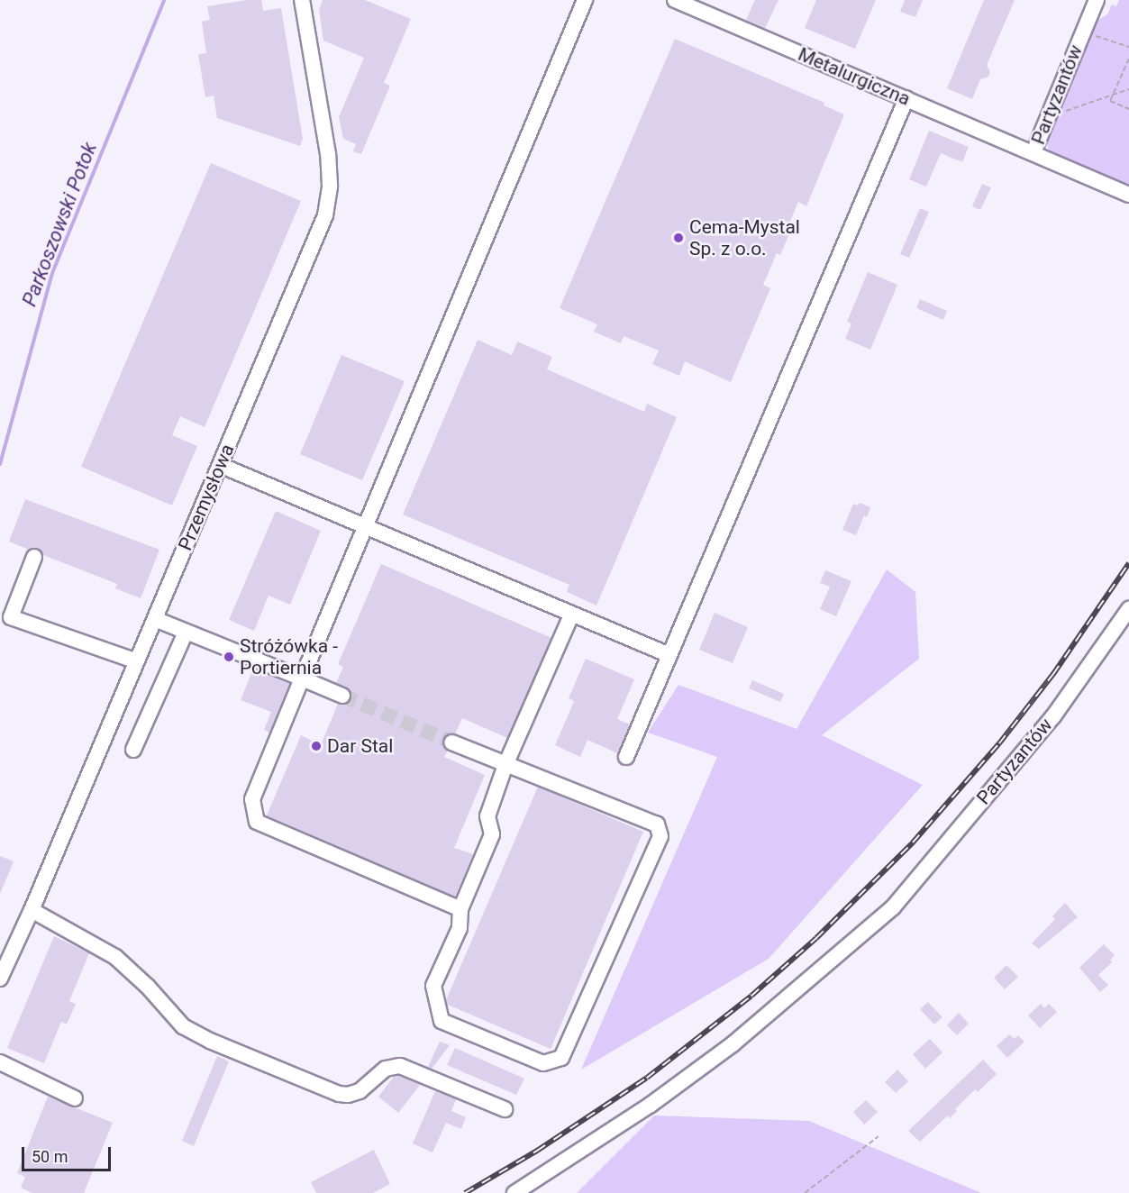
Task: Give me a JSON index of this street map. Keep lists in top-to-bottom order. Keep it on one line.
{"streets":{"street":["Metalurgiczna","Partyzantów","Przemysłowa"]},"crossings":[["Metalurgiczna","Partyzantów"]],"water":["Parkoszowski Potok"],"places":["Cema-Mystal Sp. z o.o.","Stróżówka - Portiernia","Dar Stal"],"scale_bar":"50 m"}
